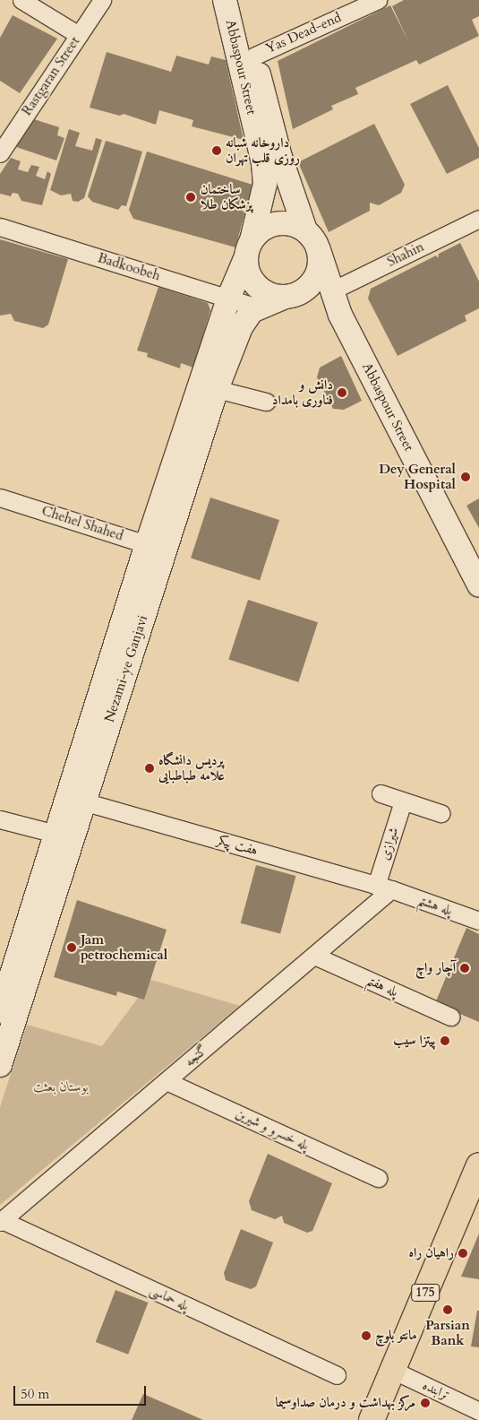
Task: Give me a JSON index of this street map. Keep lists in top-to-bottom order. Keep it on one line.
{"streets":{"main road":["175"],"street":["Yas Dead-end","Abbaspour Street","Rastgaran Street","Shahin","Badkoobeh","Chehel Shahed","Nezami-ye Ganjavi","شیرازی","هفت پیکر","پله هشتم","پله هفتم","گنجه","پله خسرو و شیرین","پله حماسی","ترابنده"]},"crossings":[["Yas Dead-end","Abbaspour Street"],["Abbaspour Street","Shahin"],["Abbaspour Street","Nezami-ye Ganjavi"],["Badkoobeh","Nezami-ye Ganjavi"],["Chehel Shahed","Nezami-ye Ganjavi"],["Nezami-ye Ganjavi","هفت پیکر"],["شیرازی","هفت پیکر"],["شیرازی","پله هشتم"],["شیرازی","گنجه"],["هفت پیکر","پله هشتم"],["هفت پیکر","گنجه"],["پله هشتم","گنجه"],["پله هفتم","گنجه"],["گنجه","پله خسرو و شیرین"],["گنجه","پله حماسی"],["175","ترابنده"]],"parks":["بوستان بعثت"],"places":["داروخانه شبانه روزی قلب تهران","ساختمان پزشکان طلا","دانش و فناوری بامداد","Dey General Hospital","پردیس دانشگاه علامه طباطبایی","Jam petrochemical","آچار واچ","پیتزا سیب","راهیان راه","Parsian Bank","مانتو بلوچ","مرکز بهداشت و درمان صداوسیما"],"scale_bar":"50 m"}
